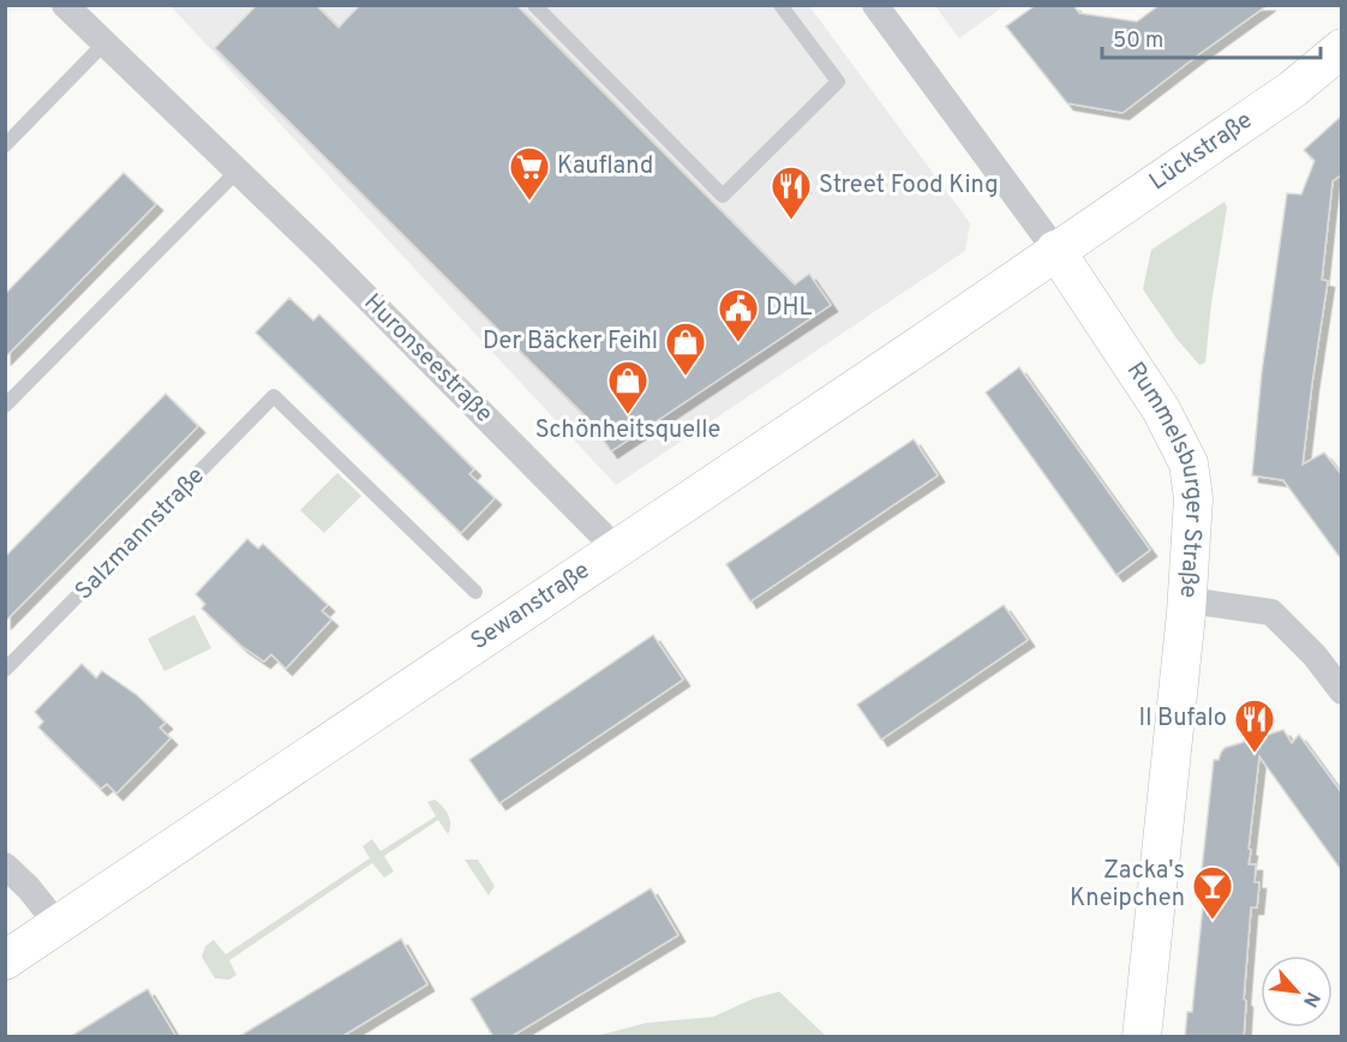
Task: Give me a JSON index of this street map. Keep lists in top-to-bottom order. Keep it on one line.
{"streets":{"street":["Lückstraße","Huronseestraße","Rummelsburger Straße","Sewanstraße"],"lane":["Salzmannstraße"]},"crossings":[["Lückstraße","Rummelsburger Straße"],["Lückstraße","Sewanstraße"],["Huronseestraße","Sewanstraße"],["Rummelsburger Straße","Sewanstraße"]],"places":{"supermarket":["Kaufland"],"restaurant":["Street Food King","Il Bufalo"],"public building":["DHL"],"shop":["Der Bäcker Feihl","Schönheitsquelle"],"bar":["Zacka's Kneipchen"]},"scale_bar":"50 m","north":"bottom right"}
